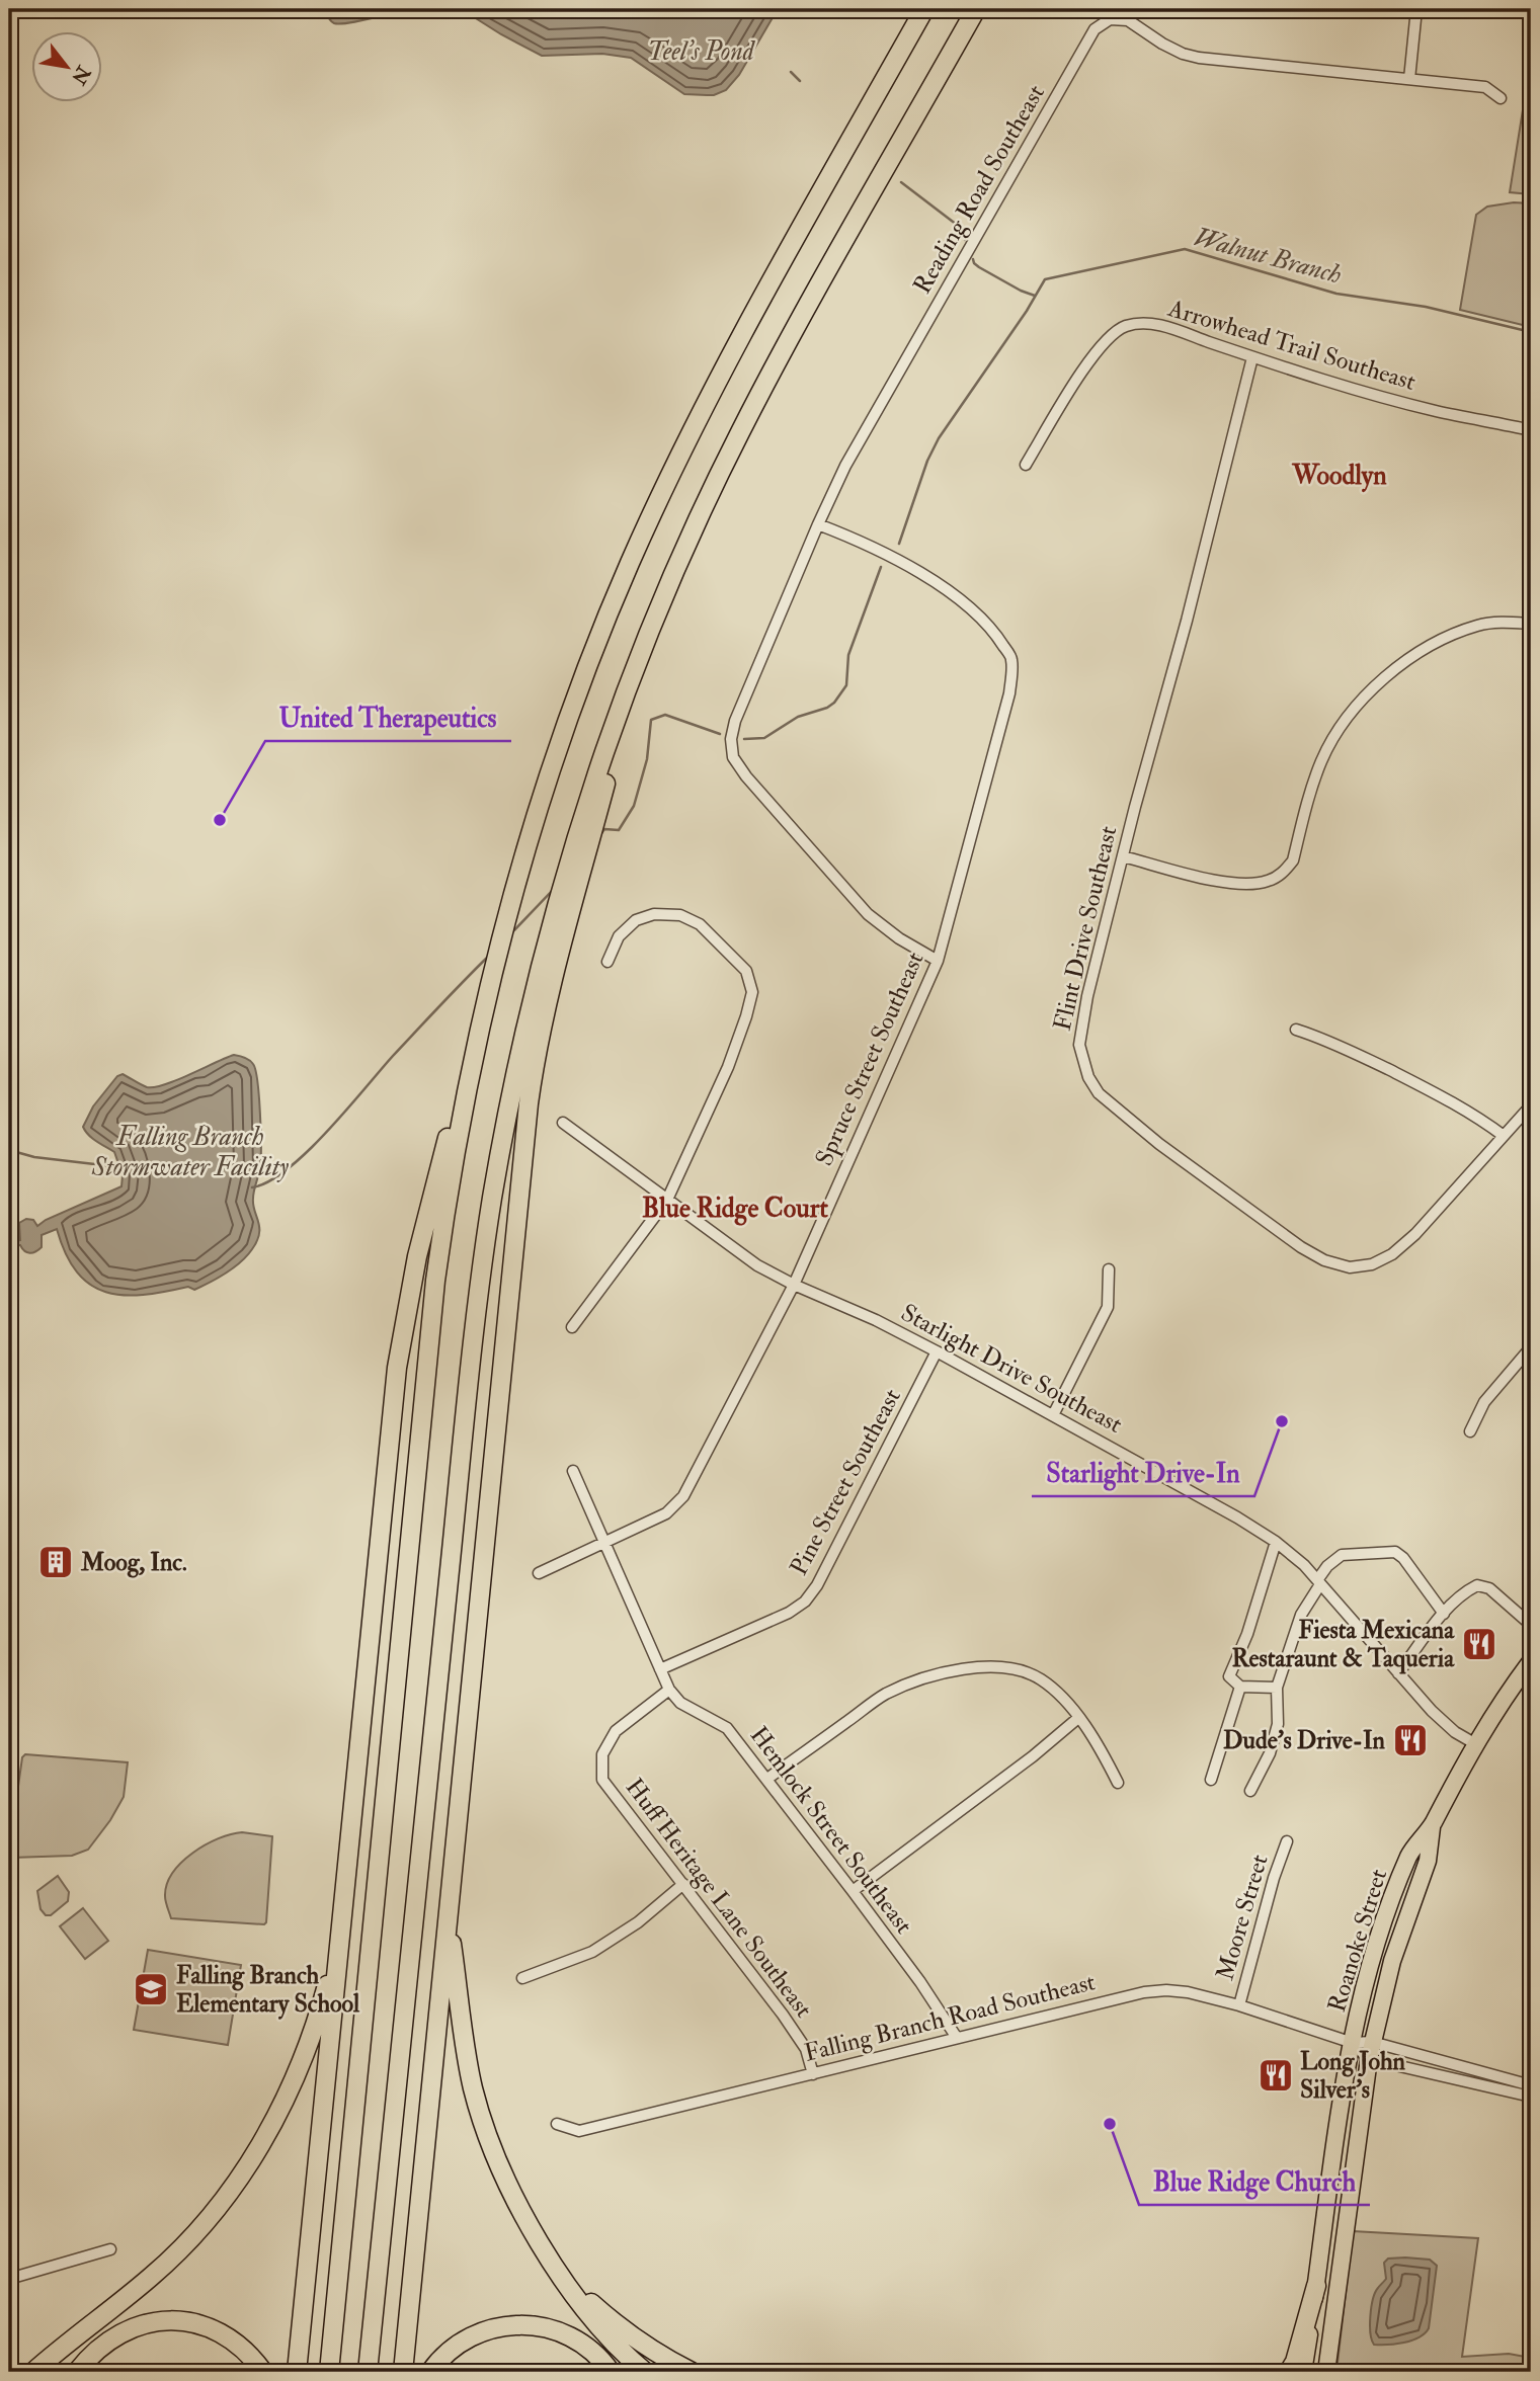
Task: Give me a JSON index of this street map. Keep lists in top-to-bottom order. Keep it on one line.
{"streets":{"main road":["Roanoke Street"],"street":["Reading Road Southeast","Arrowhead Trail Southeast","Flint Drive Southeast","Spruce Street Southeast","Starlight Drive Southeast","Pine Street Southeast","Hemlock Street Southeast","Huff Heritage Lane Southeast","Moore Street","Falling Branch Road Southeast"]},"crossings":[["Reading Road Southeast","Spruce Street Southeast"],["Arrowhead Trail Southeast","Flint Drive Southeast"],["Spruce Street Southeast","Starlight Drive Southeast"],["Spruce Street Southeast","Hemlock Street Southeast"],["Starlight Drive Southeast","Pine Street Southeast"],["Starlight Drive Southeast","Roanoke Street"],["Pine Street Southeast","Hemlock Street Southeast"],["Hemlock Street Southeast","Huff Heritage Lane Southeast"],["Hemlock Street Southeast","Falling Branch Road Southeast"],["Huff Heritage Lane Southeast","Falling Branch Road Southeast"],["Moore Street","Falling Branch Road Southeast"],["Roanoke Street","Falling Branch Road Southeast"]],"districts":["Woodlyn","Blue Ridge Court"],"water":["Teel's Pond","Walnut Branch","Falling Branch Stormwater Facility"],"places":{"other":["United Therapeutics","Starlight Drive-In","Blue Ridge Church"],"building":["Moog, Inc."],"restaurant":["Fiesta Mexicana Restaraunt & Taqueria","Dude's Drive-In","Long John Silver's"],"school or university":["Falling Branch Elementary School"]},"north":"bottom right"}
